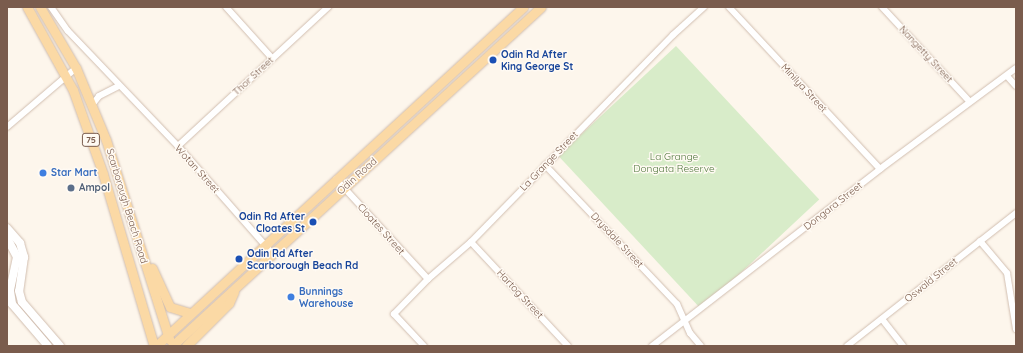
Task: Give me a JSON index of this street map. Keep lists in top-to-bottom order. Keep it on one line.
{"streets":{"main road":["75","Odin Road","Scarborough Beach Road"],"street":["Nangetty Street","Thor Street","Minilya Street","La Grange Street","Wotan Street","Dongara Street","Cloates Street","Drysdale Street","Oswald Street","Hartog Street"]},"crossings":[["Nangetty Street","Dongara Street"],["Thor Street","Wotan Street"],["Minilya Street","Dongara Street"],["La Grange Street","Cloates Street"],["La Grange Street","Drysdale Street"],["La Grange Street","Hartog Street"],["Wotan Street","Odin Road"],["Odin Road","Scarborough Beach Road"],["Odin Road","Cloates Street"],["Dongara Street","Drysdale Street"]],"parks":["La Grange Dongata Reserve"],"places":["Odin Rd After King George St","Star Mart","Ampol","Odin Rd After Cloates St","Odin Rd After Scarborough Beach Rd","Bunnings Warehouse"]}
